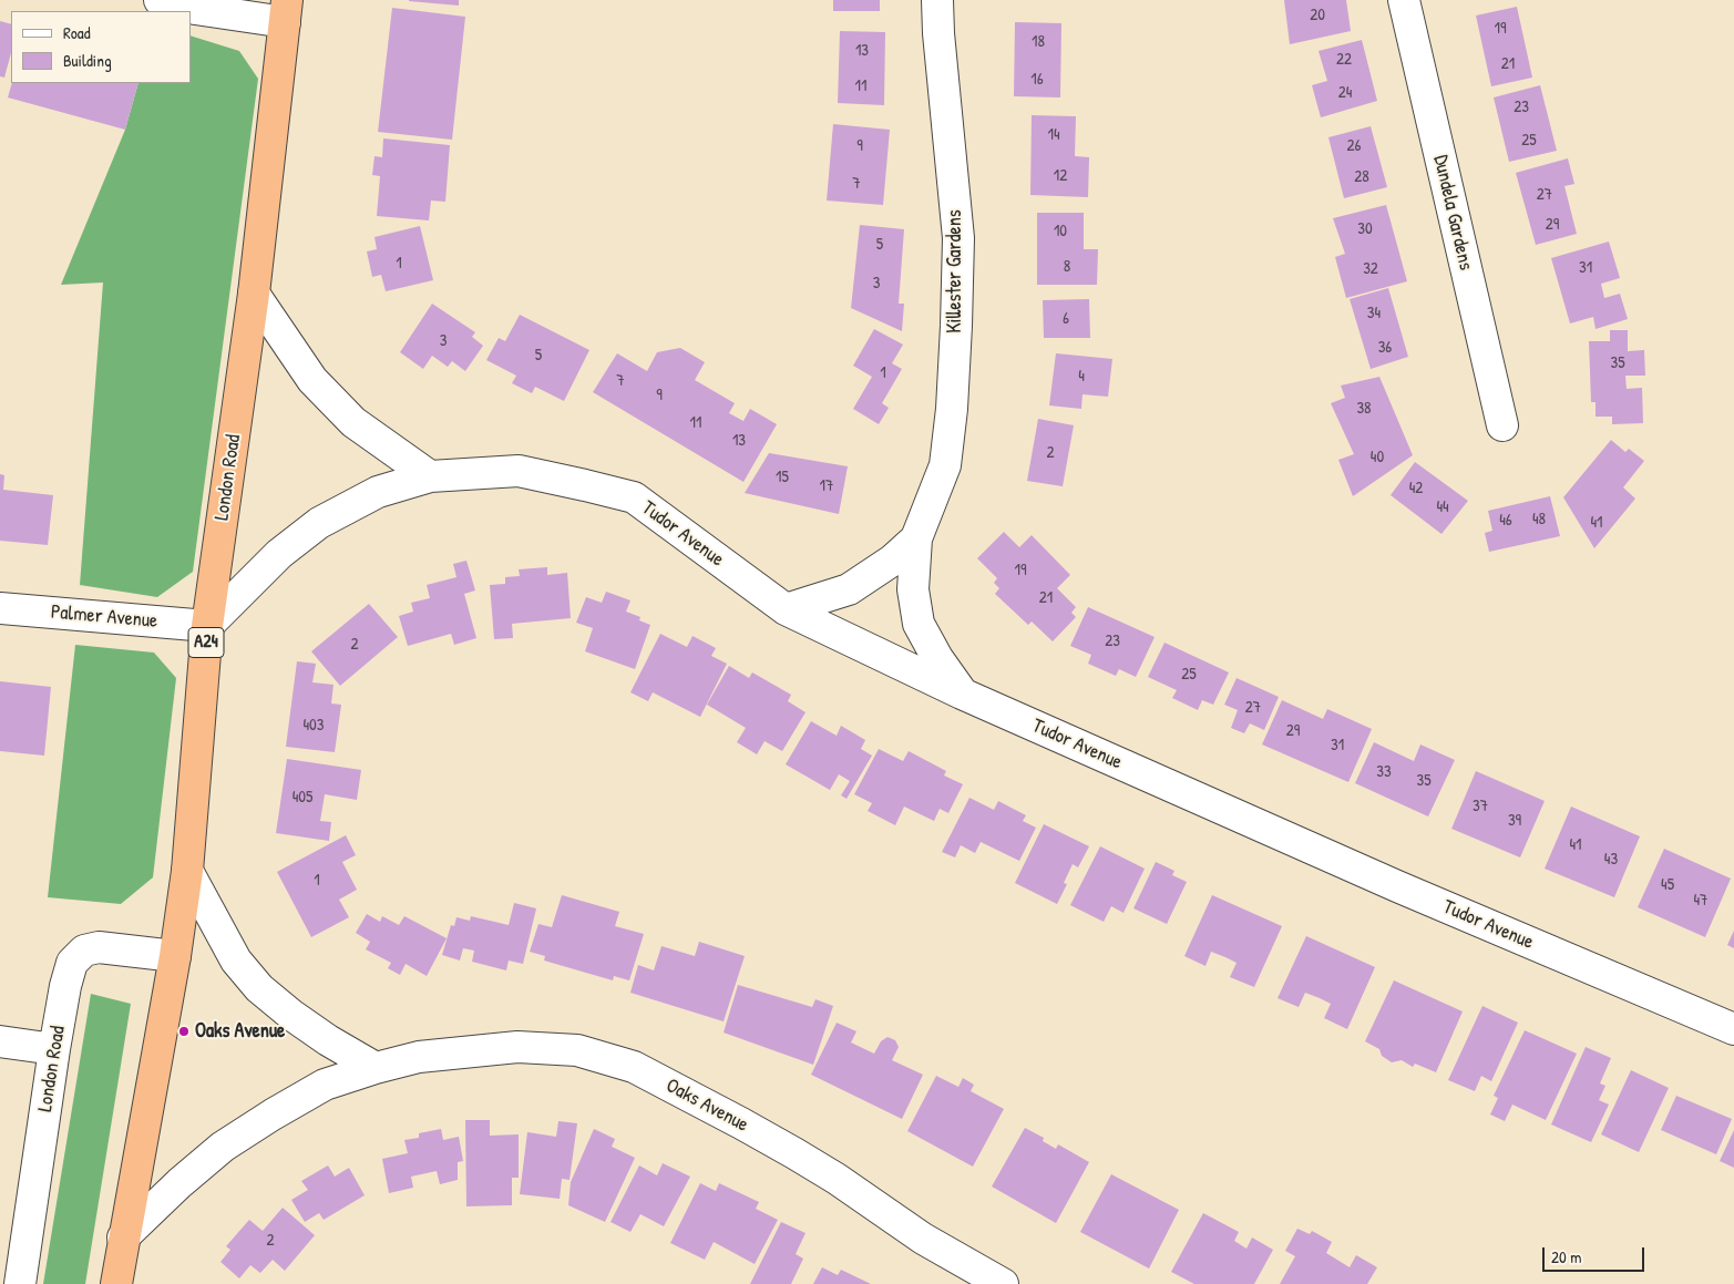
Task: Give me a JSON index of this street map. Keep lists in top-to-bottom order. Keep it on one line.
{"streets":{"highway":["London Road","A24"],"street":["Dundela Gardens","Killester Gardens","Tudor Avenue","Palmer Avenue","Oaks Avenue"]},"crossings":[["Killester Gardens","Tudor Avenue"],["London Road","Tudor Avenue"],["London Road","Palmer Avenue"],["London Road","Oaks Avenue"],["Tudor Avenue","Palmer Avenue"]],"places":["Oaks Avenue"],"house_numbers":["20","19","18","13","22","21","16","11","24","23","14","25","9","26","12","28","7","27","29","30","10","5","1","8","31","32","3","34","6","3","36","5","35","1","4","7","9","38","11","13","2","40","15","17","42","44","48","46","41","19","21","23","2","25","27","403","29","31","33","35","405","37","39","41","43","1","45","47","2"],"legend":["Road","Building"],"scale_bar":"20 m"}
